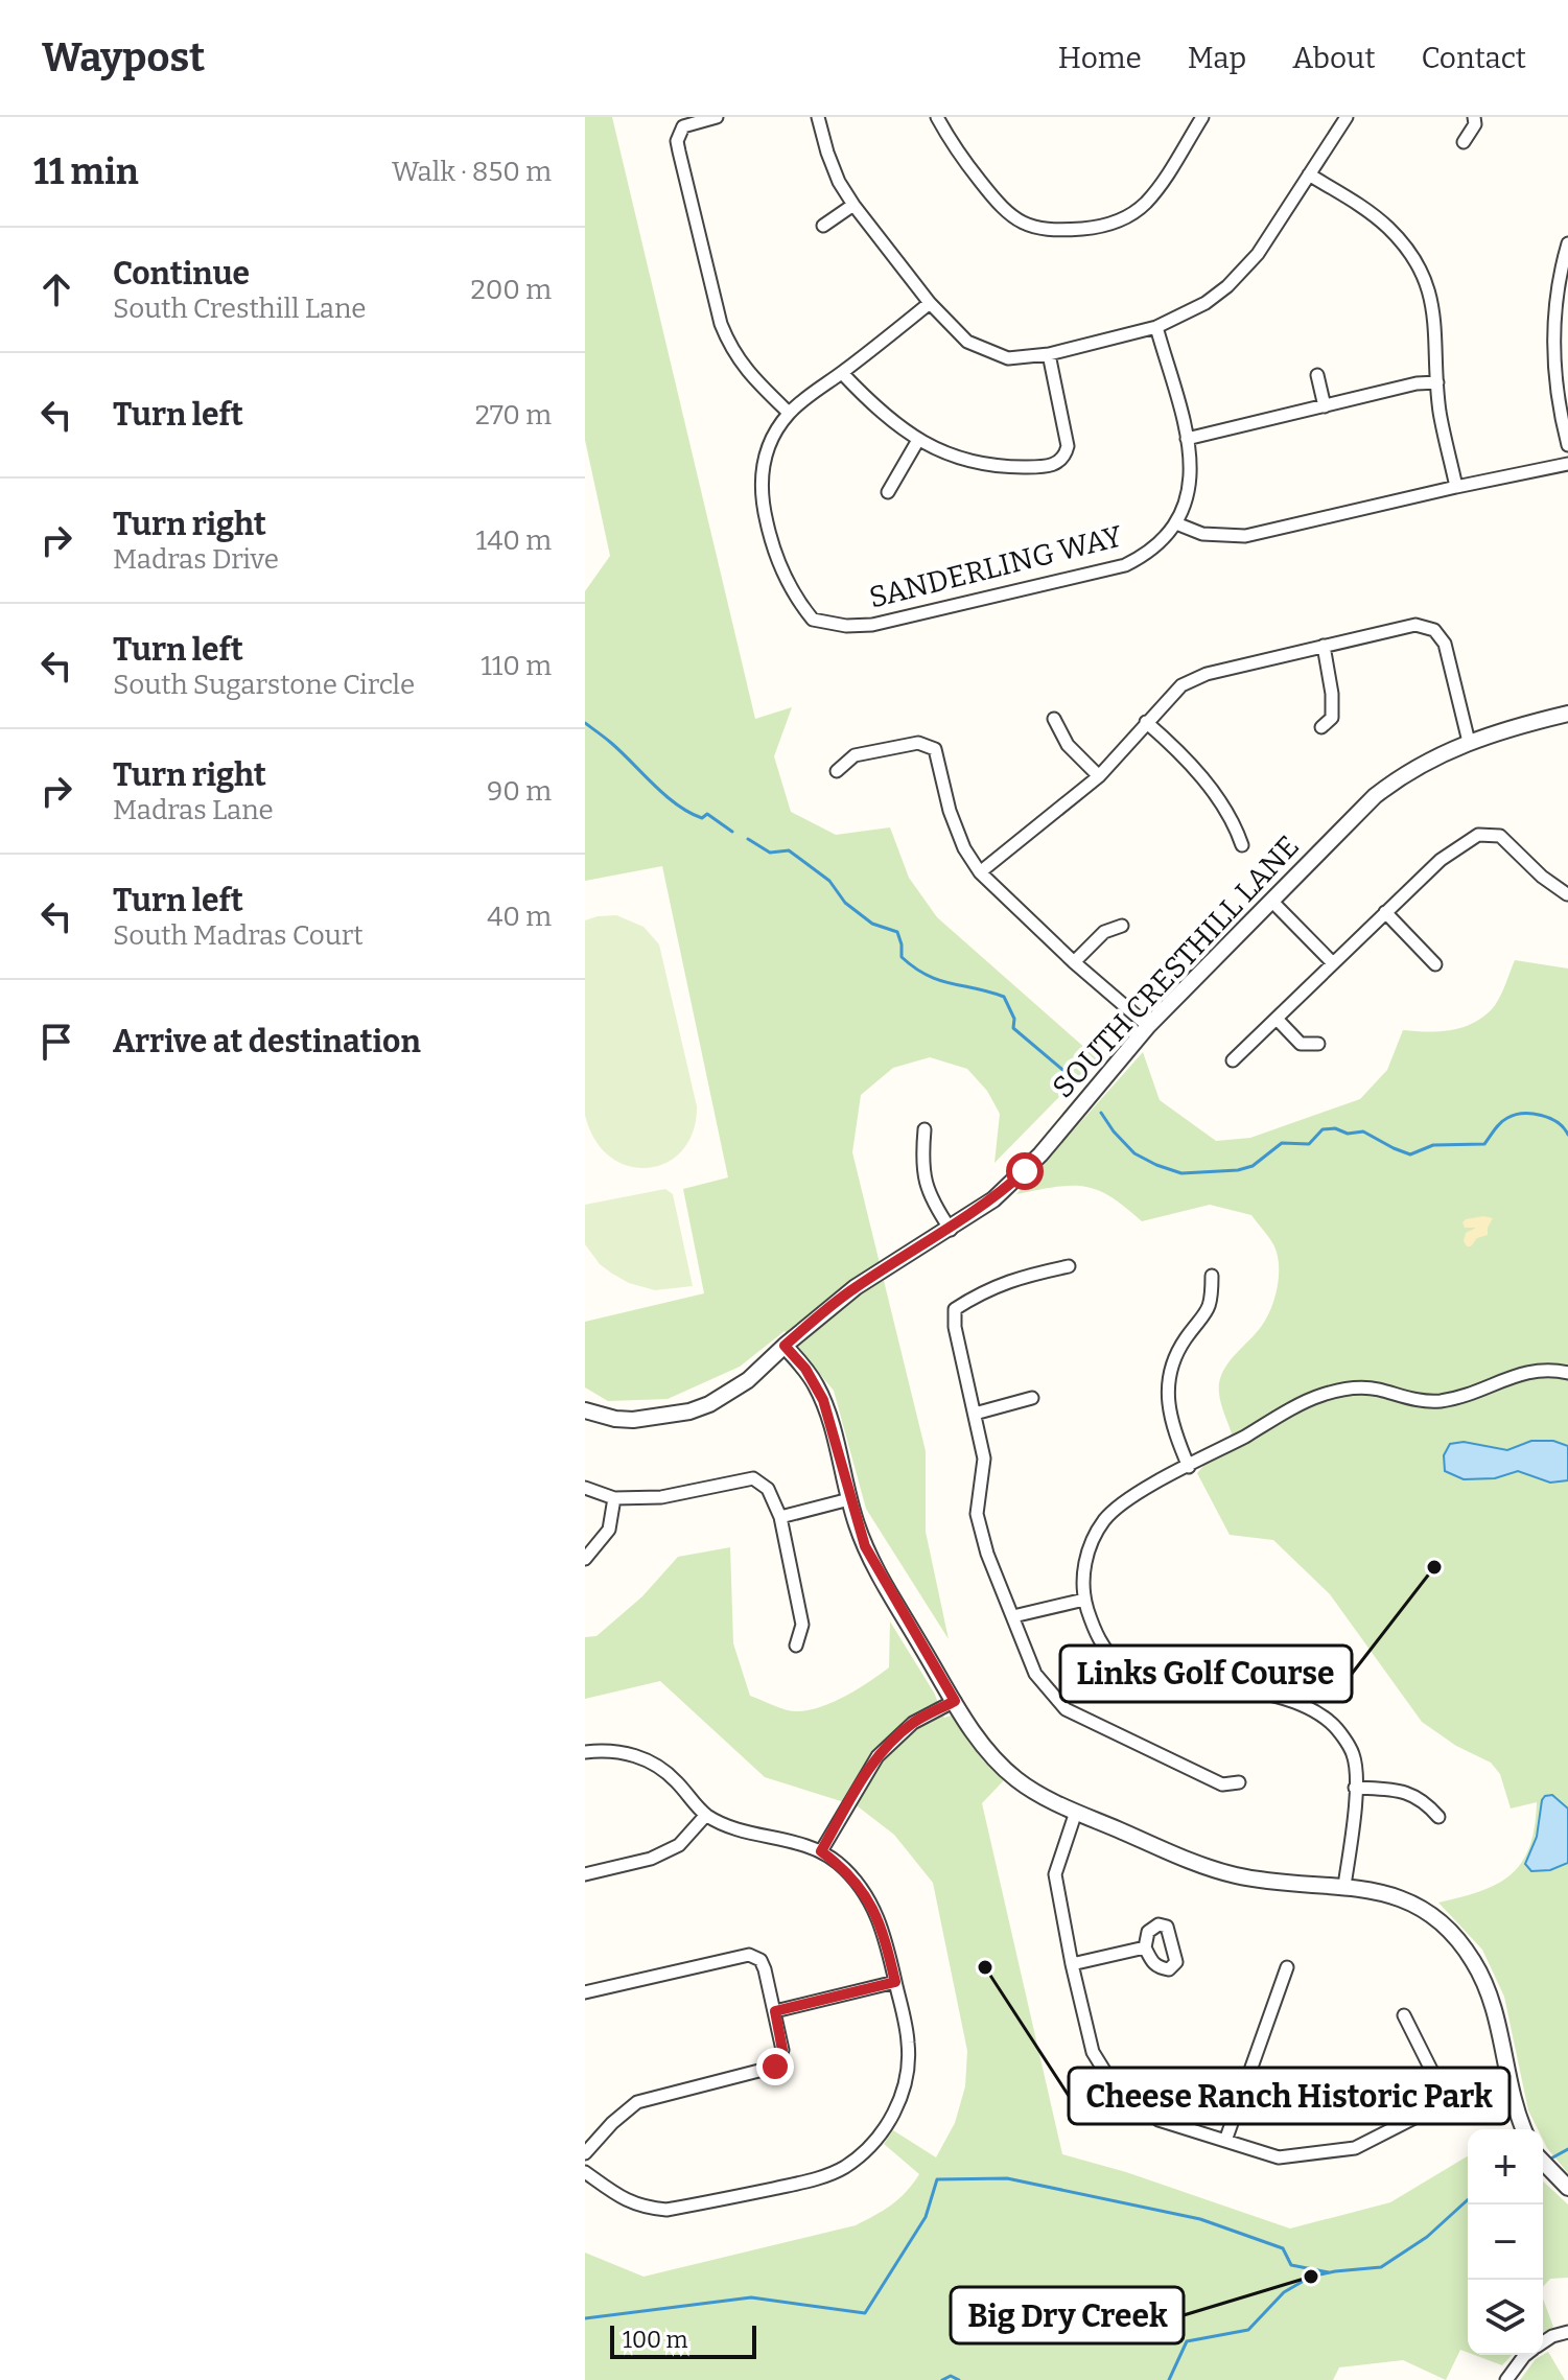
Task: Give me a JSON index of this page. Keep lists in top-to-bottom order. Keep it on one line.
{"streets":{"street":["SANDERLING WAY","SOUTH CRESTHILL LANE"]},"places":["Links Golf Course","Cheese Ranch Historic Park","Big Dry Creek"],"scale_bar":"100 m","page":{"header":"Waypost","nav":["Home","Map","About","Contact"],"heading":["11 min","Walk · 850 m"],"list":[["Continue","South Cresthill Lane","200 m"],["Turn left","270 m"],["Turn right","Madras Drive","140 m"],["Turn left","South Sugarstone Circle","110 m"],["Turn right","Madras Lane","90 m"],["Turn left","South Madras Court","40 m"],"Arrive at destination"],"map_buttons":["+","−"],"scale":"100 m"}}
